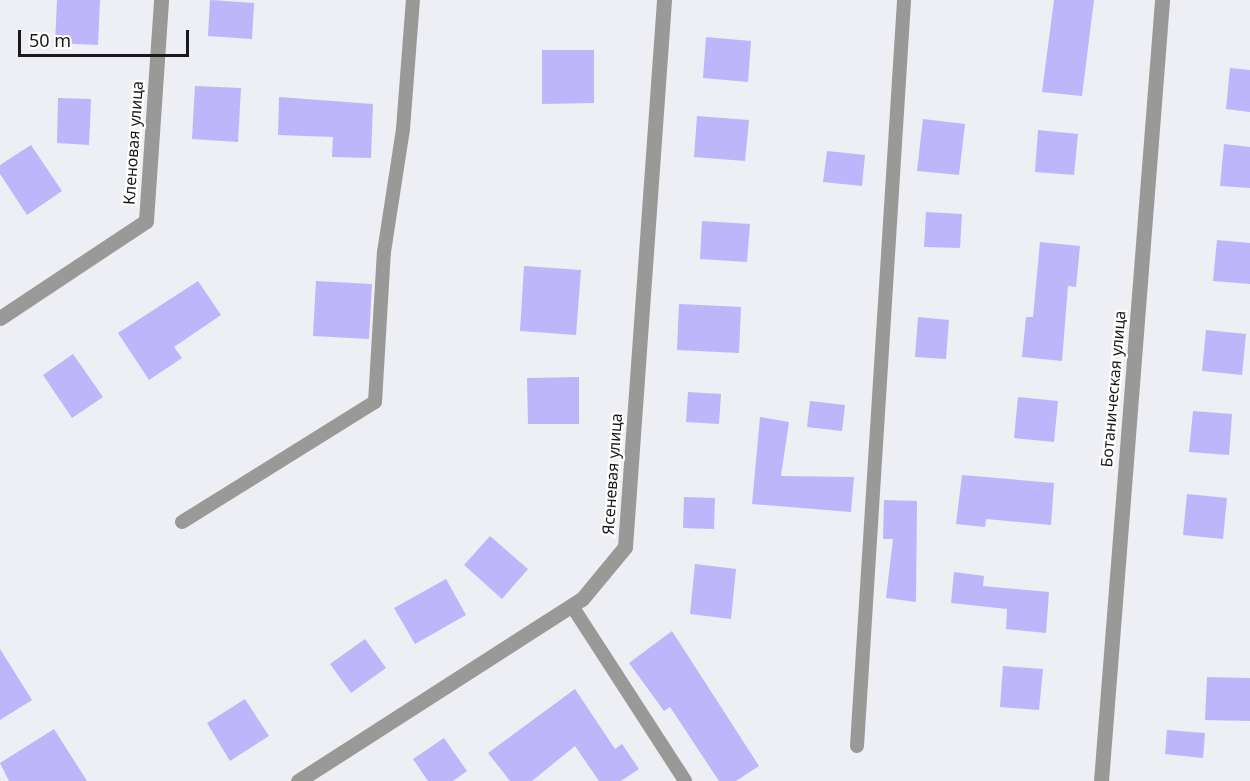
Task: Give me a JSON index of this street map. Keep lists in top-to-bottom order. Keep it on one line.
{"streets":{"street":["Кленовая улица","Ботаническая улица","Ясеневая улица"]},"scale_bar":"50 m"}
